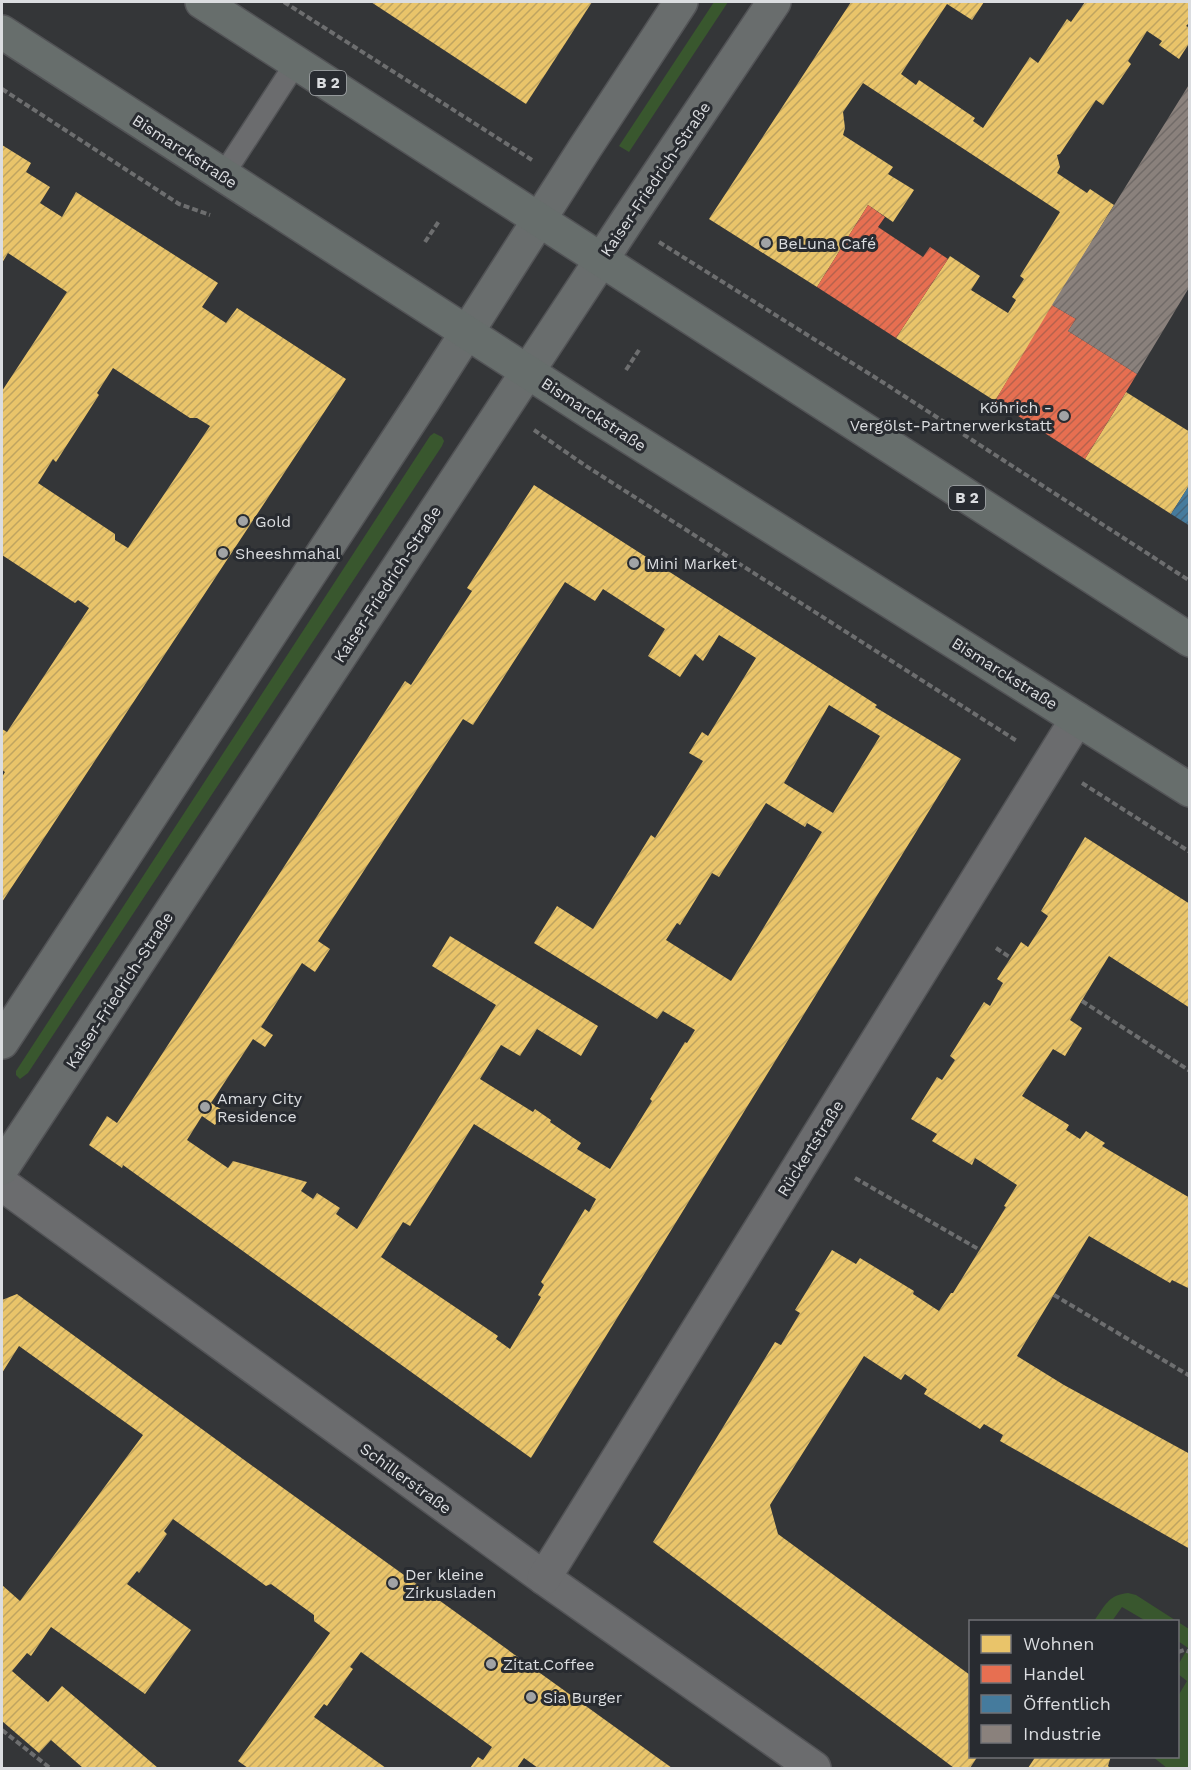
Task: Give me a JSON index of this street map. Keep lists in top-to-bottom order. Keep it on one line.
{"streets":{"main road":["B 2","Bismarckstraße","Kaiser-Friedrich-Straße"],"street":["Rückertstraße","Schillerstraße"]},"crossings":[["B 2","Kaiser-Friedrich-Straße"],["Bismarckstraße","Kaiser-Friedrich-Straße"],["Bismarckstraße","Rückertstraße"],["Rückertstraße","Schillerstraße"]],"places":["BeLuna Café","Köhrich - Vergölst-Partnerwerkstatt","Gold","Sheeshmahal","Mini Market","Amary City Residence","Der kleine Zirkusladen","Zitat.Coffee","Sia Burger"],"legend":["Wohnen","Handel","Öffentlich","Industrie"]}
